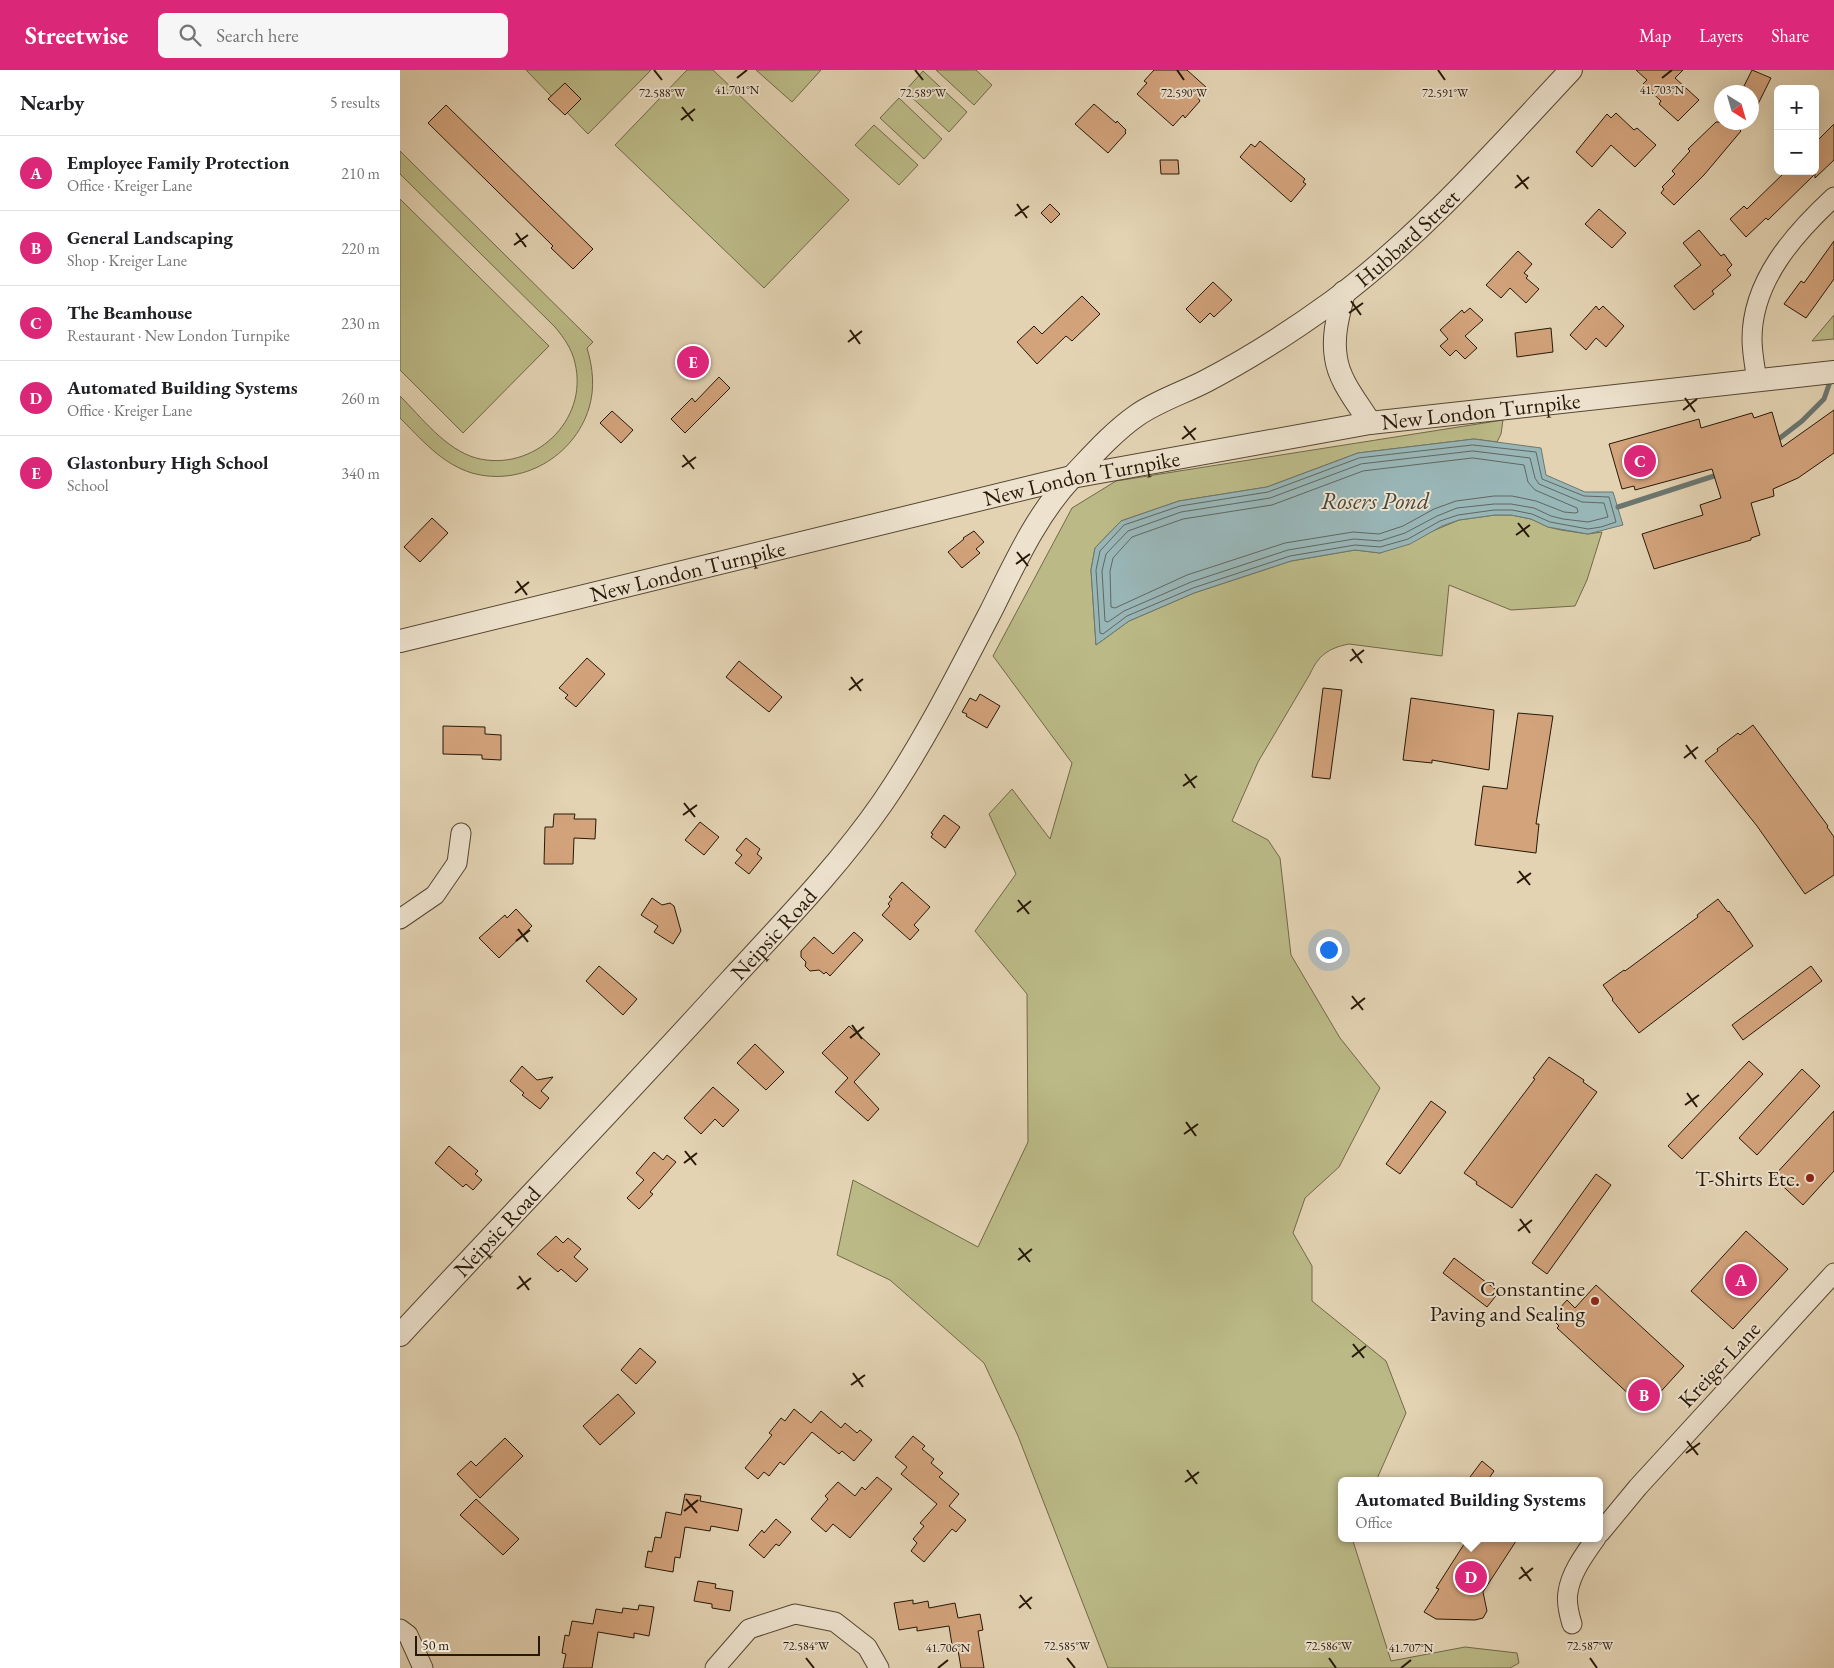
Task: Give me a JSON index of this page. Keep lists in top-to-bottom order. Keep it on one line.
{"streets":{"street":["Hubbard Street","New London Turnpike","Neipsic Road","Kreiger Lane"]},"crossings":[["Hubbard Street","New London Turnpike"],["Hubbard Street","Neipsic Road"],["New London Turnpike","Neipsic Road"]],"water":["Rosers Pond"],"places":["T-Shirts Etc.","Constantine Paving and Sealing"],"scale_bar":"50 m","north":"bottom right","page":{"header":"Streetwise","search":"Search here","nav":["Map","Layers","Share"],"heading":["Nearby","5 results"],"map_buttons":["+","−"],"list":[{"mark":"A","name":"Employee Family Protection","note":"Office · Kreiger Lane","value":"210 m"},{"mark":"B","name":"General Landscaping","note":"Shop · Kreiger Lane","value":"220 m"},{"mark":"C","name":"The Beamhouse","note":"Restaurant · New London Turnpike","value":"230 m"},{"mark":"D","name":"Automated Building Systems","note":"Office · Kreiger Lane","value":"260 m"},{"mark":"E","name":"Glastonbury High School","note":"School","value":"340 m"}],"pins":["E","C","A","B","D"],"popup":["Automated Building Systems","Office"],"scale":"50 m"},"coordinates":["41.701°N","41.703°N","72.588°W","72.589°W","72.591°W","72.590°W","72.584°W","72.585°W","72.586°W","72.587°W","41.706°N","41.707°N"]}
